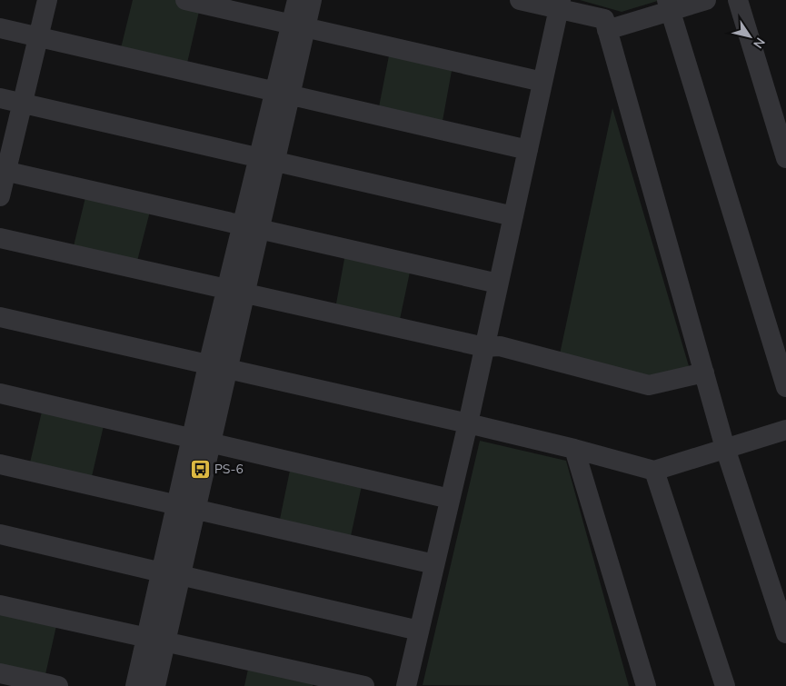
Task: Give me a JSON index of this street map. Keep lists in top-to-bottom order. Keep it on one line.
{"places":{"bus stop":["PS-6"]},"north":"bottom right"}
